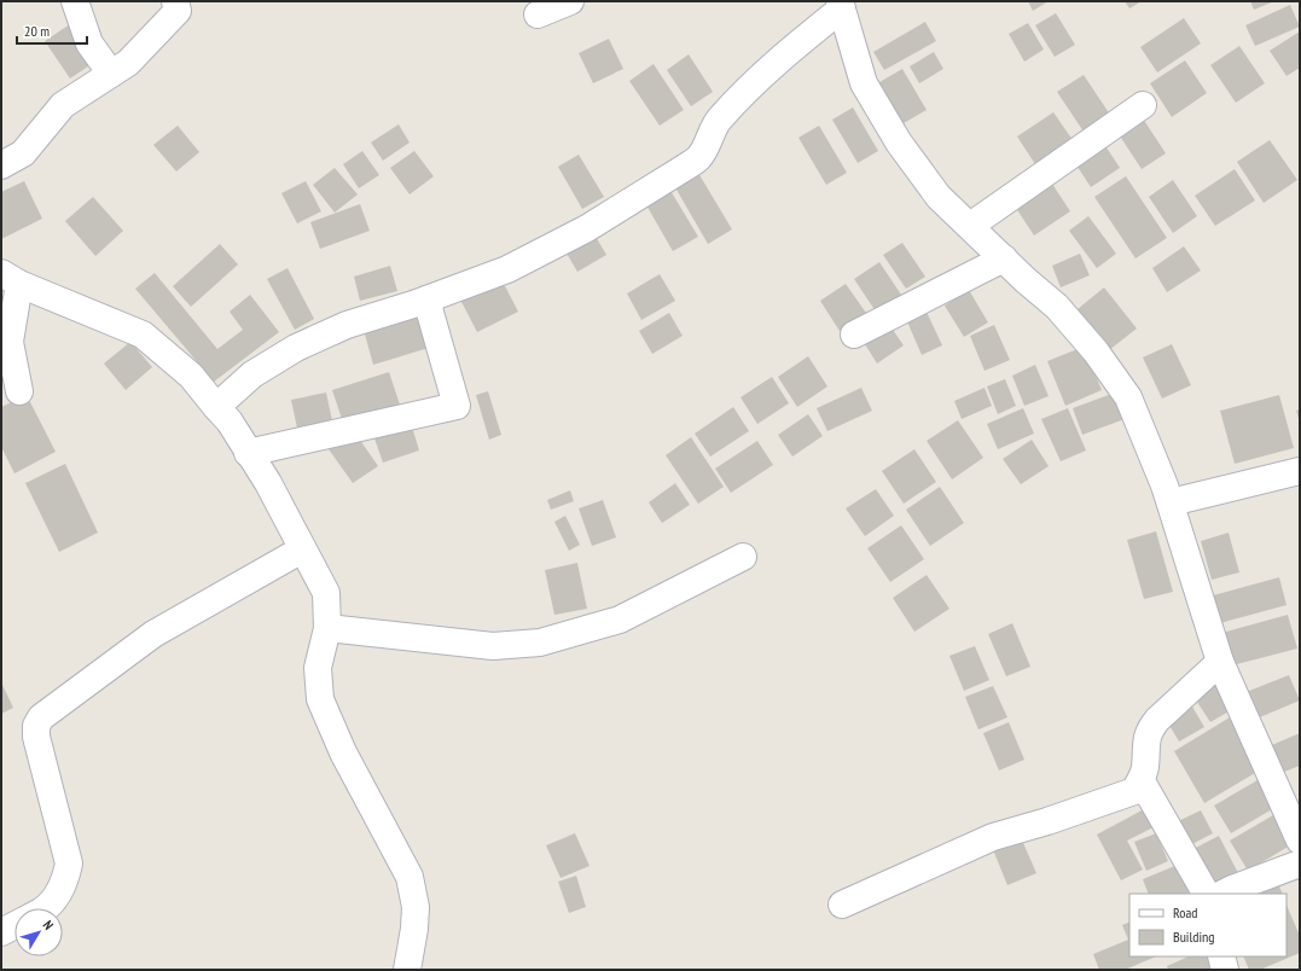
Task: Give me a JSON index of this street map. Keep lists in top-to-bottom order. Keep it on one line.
{"legend":["Road","Building"],"scale_bar":"20 m","north":"top right"}
